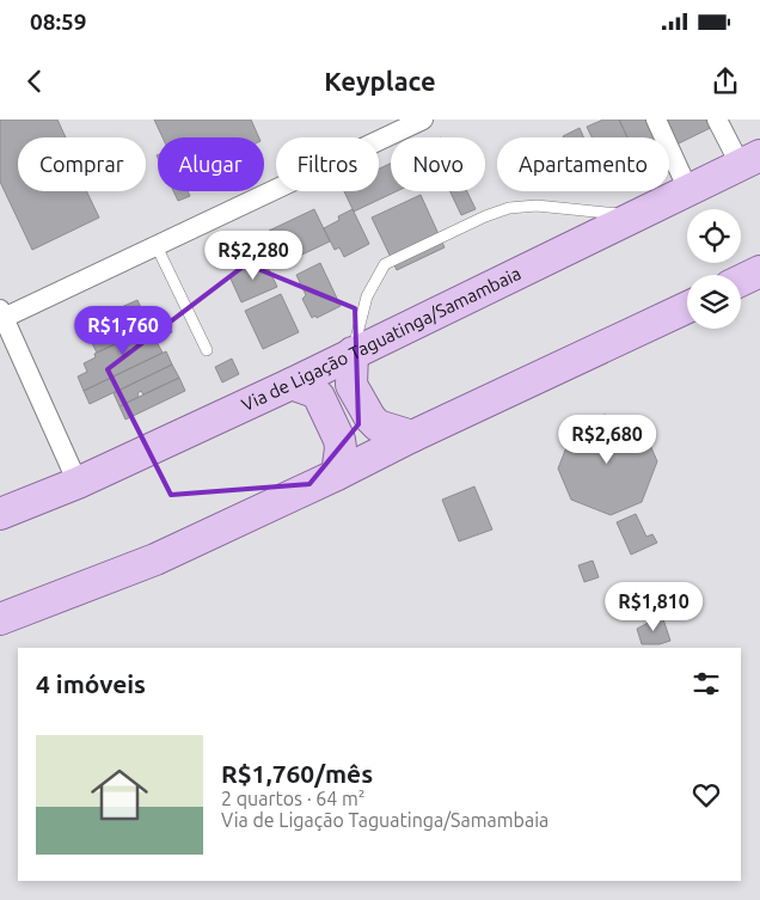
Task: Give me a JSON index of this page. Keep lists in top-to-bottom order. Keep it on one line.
{"streets":{"main road":["Via de Ligação Taguatinga/Samambaia"]},"page":{"status":"08:59","header":"Keyplace","chip":["Comprar","Alugar","Filtros","Novo","Apartamento"],"price":["R$2,280","R$1,760","R$2,680","R$1,810"],"heading":"4 imóveis","list":[{"name":"R$1,760/mês","note":"2 quartos · 64 m² · Via de Ligação Taguatinga/Samambaia"}]}}
